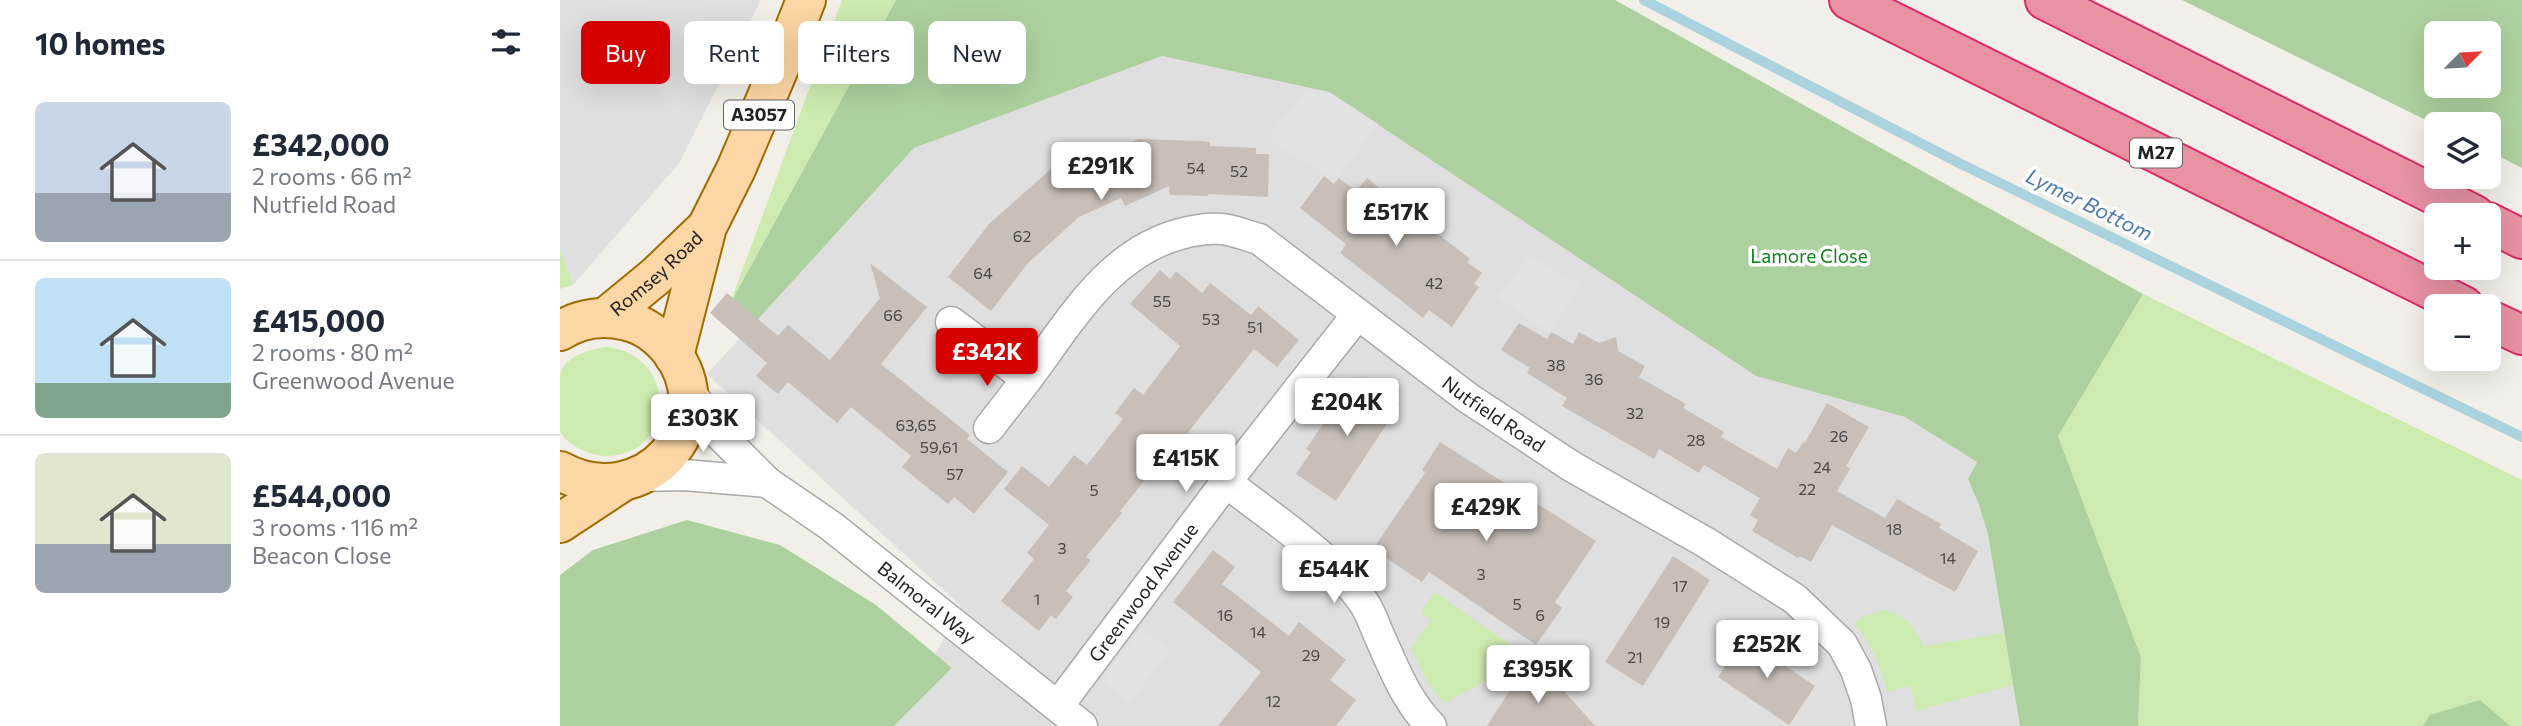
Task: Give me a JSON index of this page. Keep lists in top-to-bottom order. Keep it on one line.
{"streets":{"highway":["M27"],"main road":["A3057","Romsey Road"],"street":["Nutfield Road","Greenwood Avenue","Balmoral Way"]},"crossings":[["Romsey Road","Balmoral Way"],["Nutfield Road","Greenwood Avenue"],["Greenwood Avenue","Balmoral Way"]],"water":["Lymer Bottom"],"parks":["Lamore Close"],"house_numbers":["54","52","62","64","42","55","66","53","51","38","36","32","63,65","26","28","59,61","24","57","22","5","18","3","14","3","17","1","5","16","6","19","14","29","21","12"],"north":"top right","page":{"heading":"10 homes","map_buttons":["+","−"],"chip":["Buy","Rent","Filters","New"],"list":[{"name":"£342,000","note":"2 rooms · 66 m² · Nutfield Road"},{"name":"£415,000","note":"2 rooms · 80 m² · Greenwood Avenue"},{"name":"£544,000","note":"3 rooms · 116 m² · Beacon Close"}],"price":["£291K","£517K","£342K","£204K","£303K","£415K","£429K","£544K","£252K","£395K"]}}
